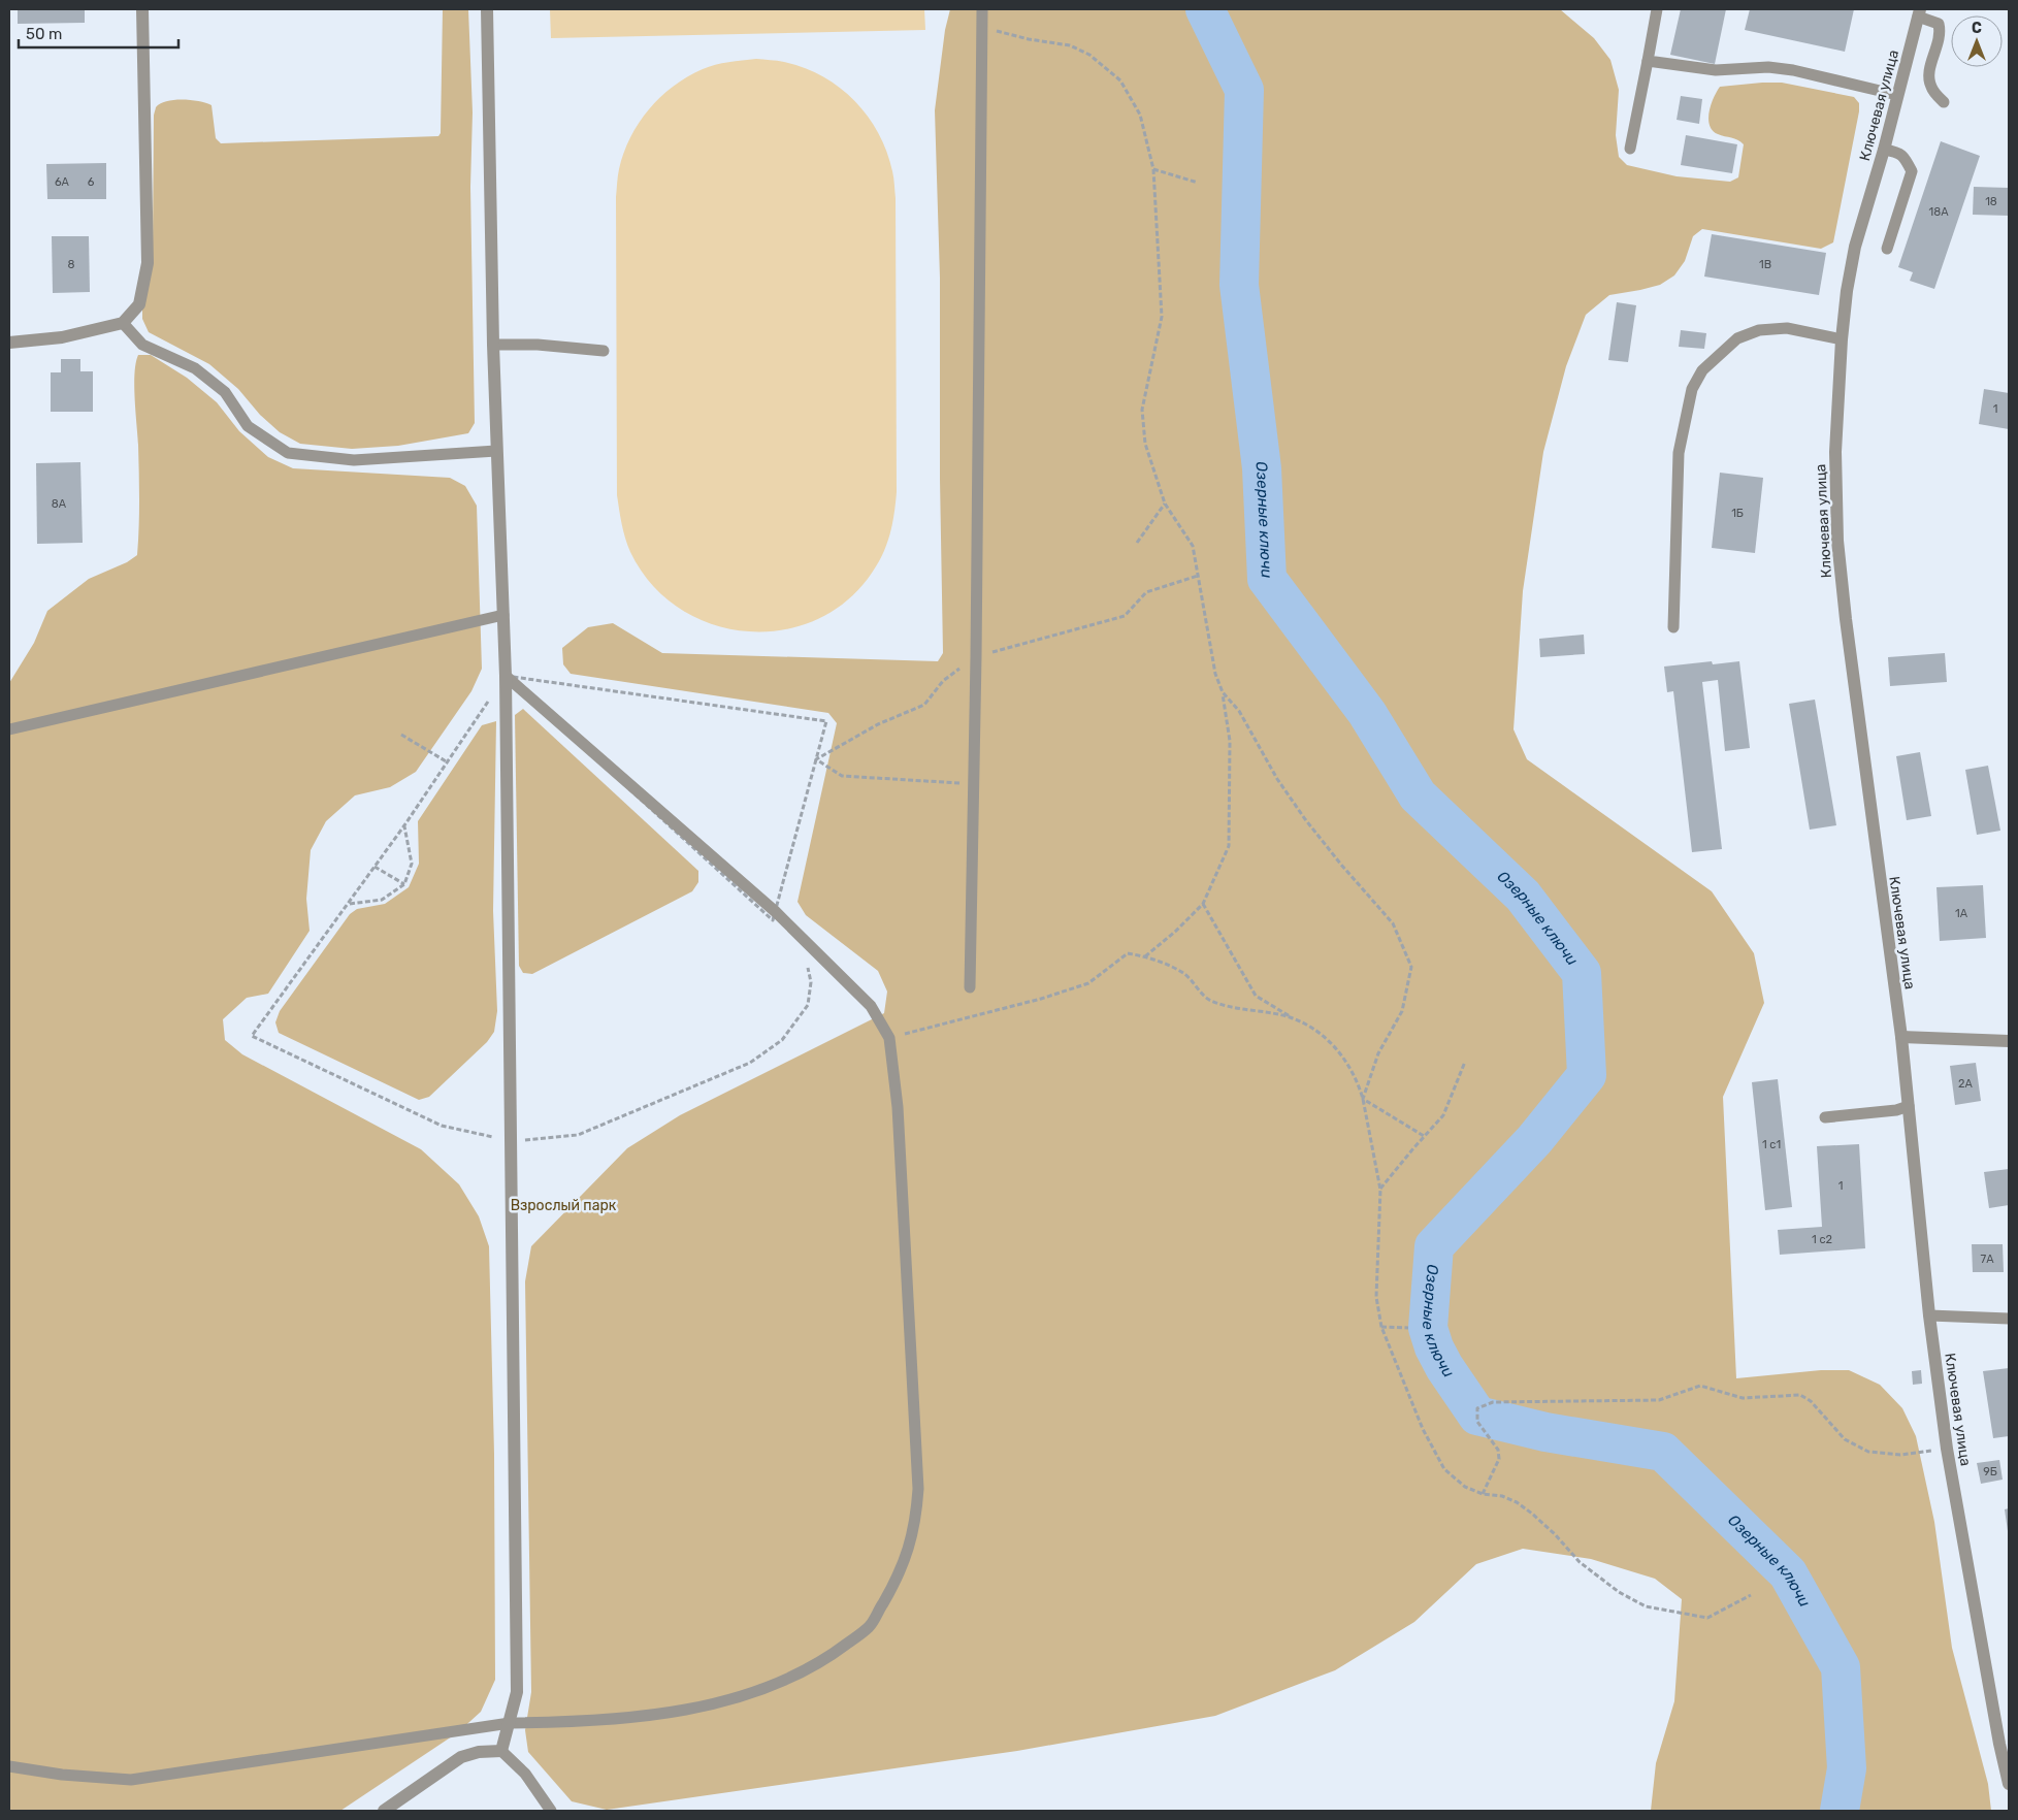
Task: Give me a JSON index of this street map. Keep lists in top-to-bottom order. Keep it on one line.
{"streets":{"street":["Ключевая улица"]},"water":["Озерные ключи"],"parks":["Взрослый парк"],"house_numbers":["6А","6","18","18А","8","1В","1","8А","1Б","1А","2А","1 с1","1","1 с2","7А","9Б"],"scale_bar":"50 m","north":"top"}
